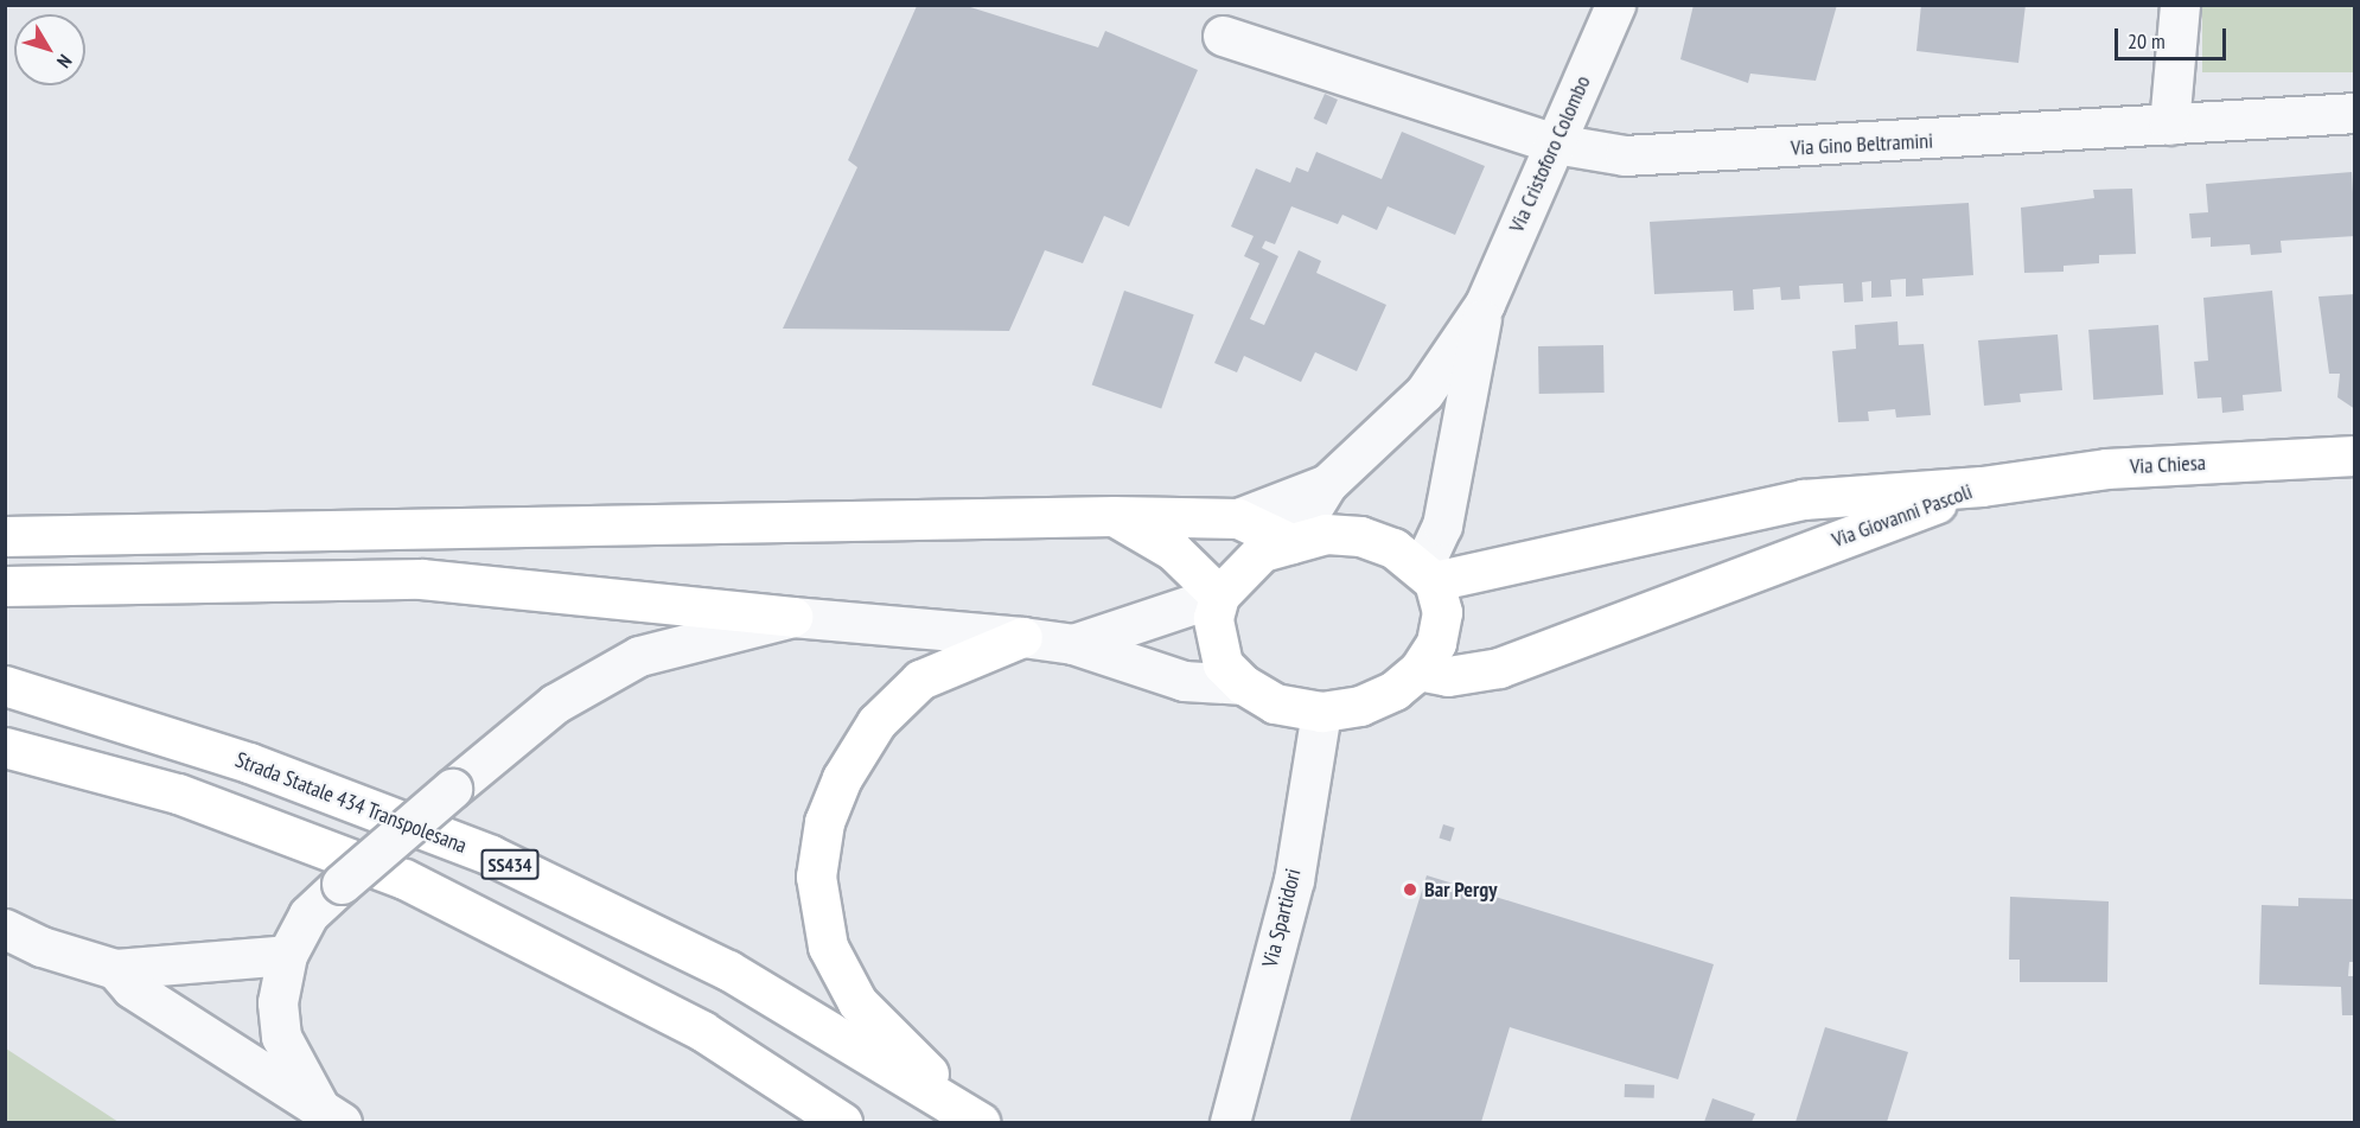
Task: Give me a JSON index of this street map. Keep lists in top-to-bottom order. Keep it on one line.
{"streets":{"main road":["Via Chiesa","Via Giovanni Pascoli","Strada Statale 434 Transpolesana","SS434"],"street":["Via Gino Beltramini","Via Cristoforo Colombo","Via Spartidori"]},"crossings":[["Via Gino Beltramini","Via Cristoforo Colombo"],["Via Cristoforo Colombo","Via Giovanni Pascoli"],["Via Cristoforo Colombo","Via Spartidori"],["Via Chiesa","Via Giovanni Pascoli"],["Via Giovanni Pascoli","Via Spartidori"]],"places":["Bar Pergy"],"scale_bar":"20 m","north":"bottom right"}
